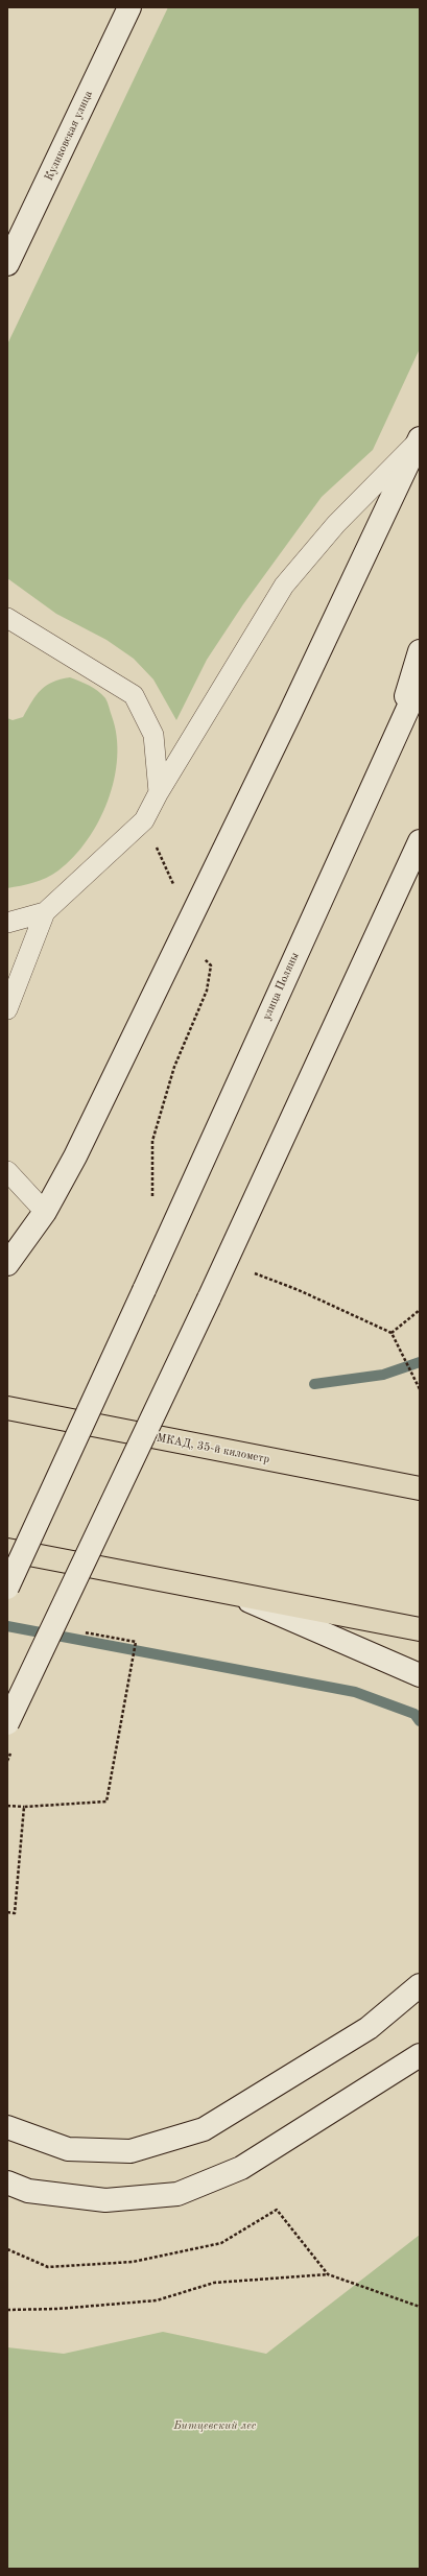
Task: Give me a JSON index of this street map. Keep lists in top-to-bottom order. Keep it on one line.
{"streets":{"highway":["МКАД, 35-й километр"],"main road":["Куликовская улица","улица Поляны"]},"parks":["Битцевский лес"]}
